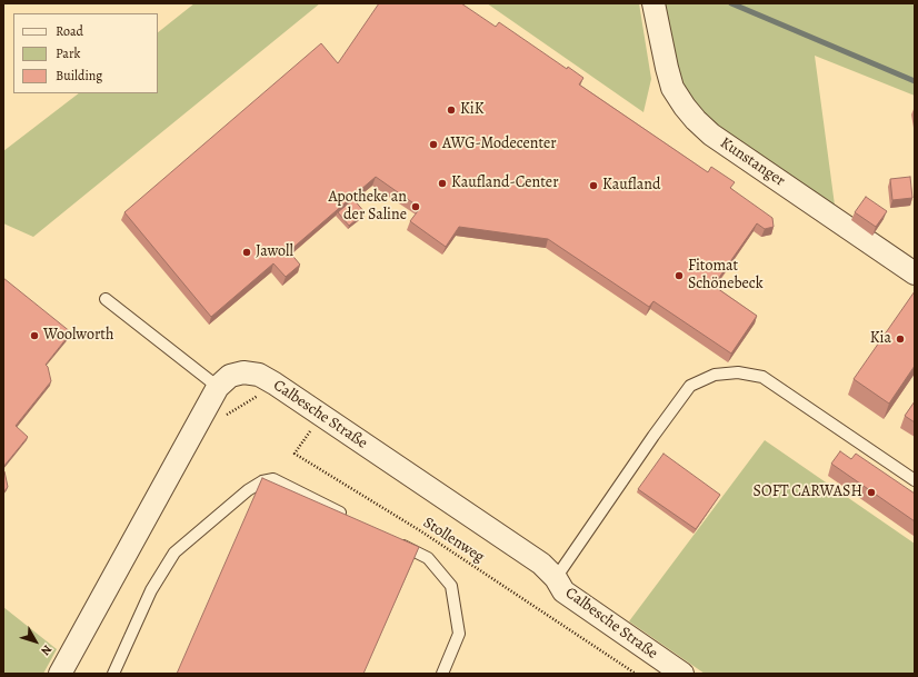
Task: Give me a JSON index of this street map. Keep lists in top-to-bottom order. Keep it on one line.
{"streets":{"street":["Kunstanger","Calbesche Straße"],"path":["Stollenweg"]},"crossings":[["Calbesche Straße","Stollenweg"]],"places":["KiK","AWG-Modecenter","Kaufland-Center","Kaufland","Apotheke an der Saline","Jawoll","Fitomat Schönebeck","Woolworth","Kia","SOFT CARWASH"],"legend":["Road","Park","Building"],"north":"bottom right"}
